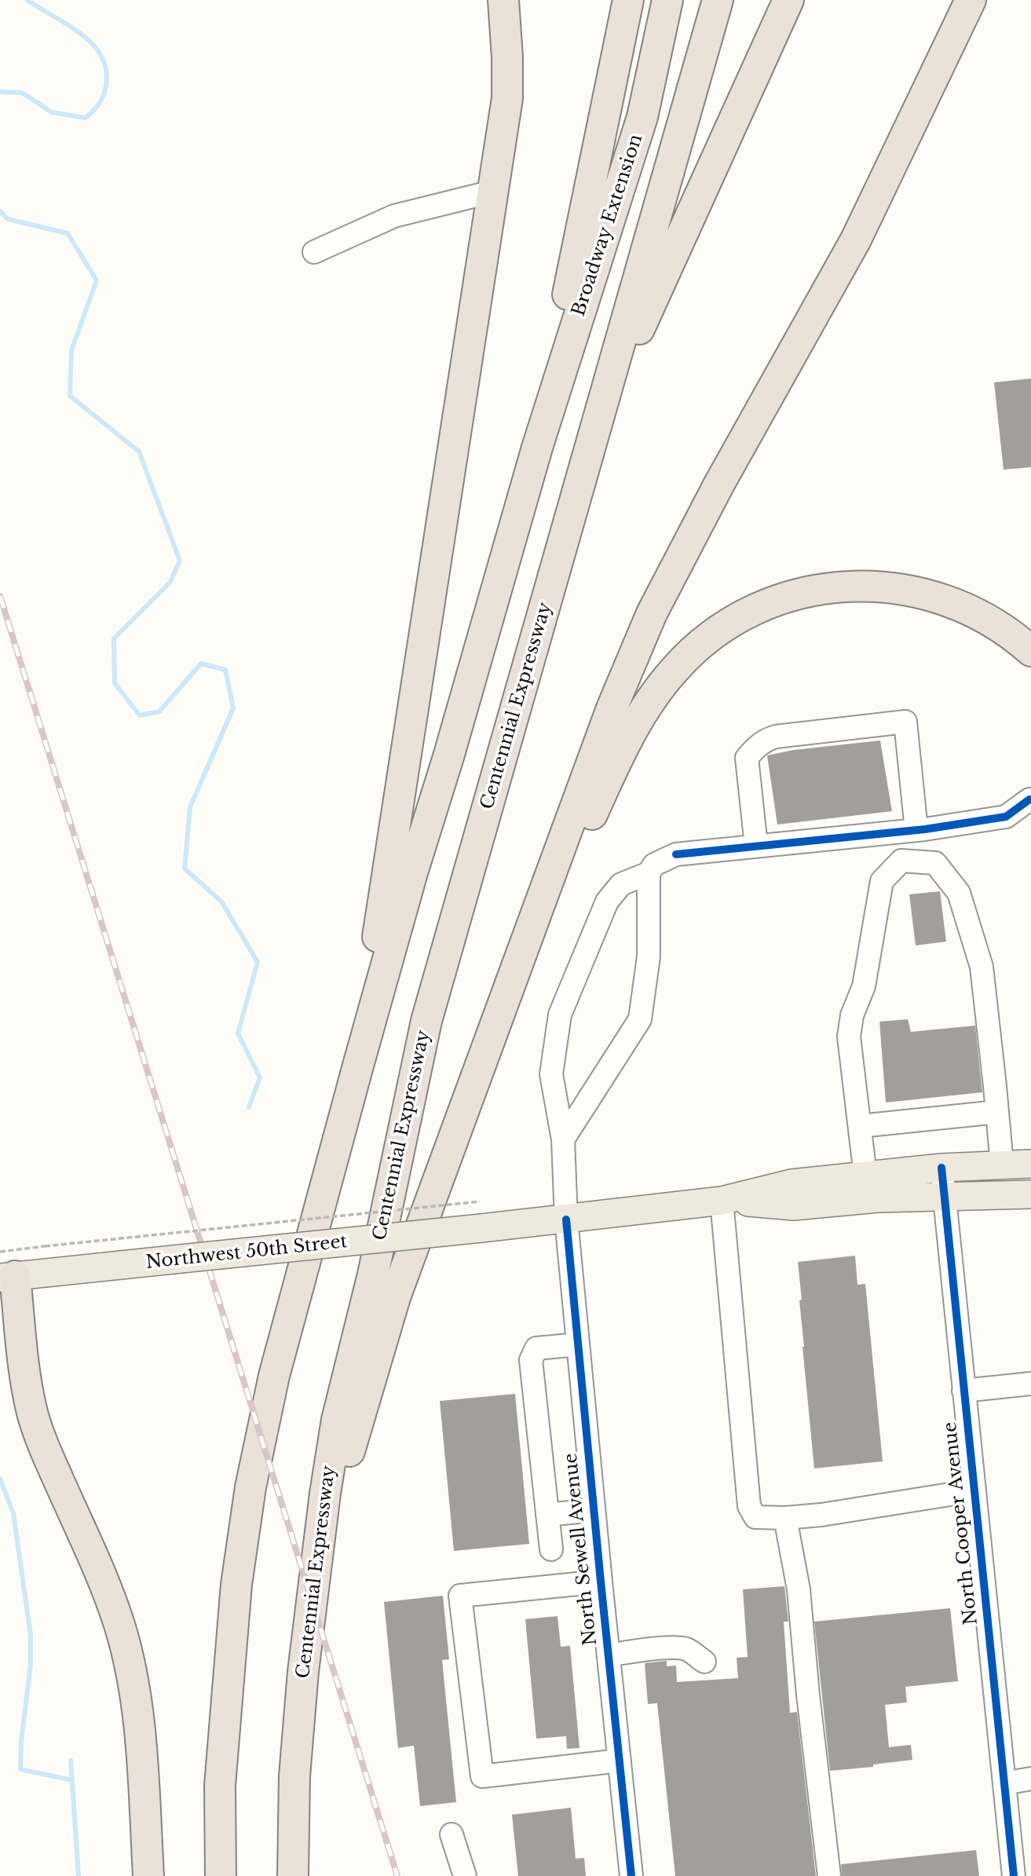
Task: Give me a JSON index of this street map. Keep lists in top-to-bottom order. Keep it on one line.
{"streets":{"highway":["Broadway Extension","Centennial Expressway"],"main road":["Northwest 50th Street"],"street":["North Cooper Avenue","North Sewell Avenue"]},"crossings":[["Northwest 50th Street","North Cooper Avenue"],["Northwest 50th Street","North Sewell Avenue"]]}
